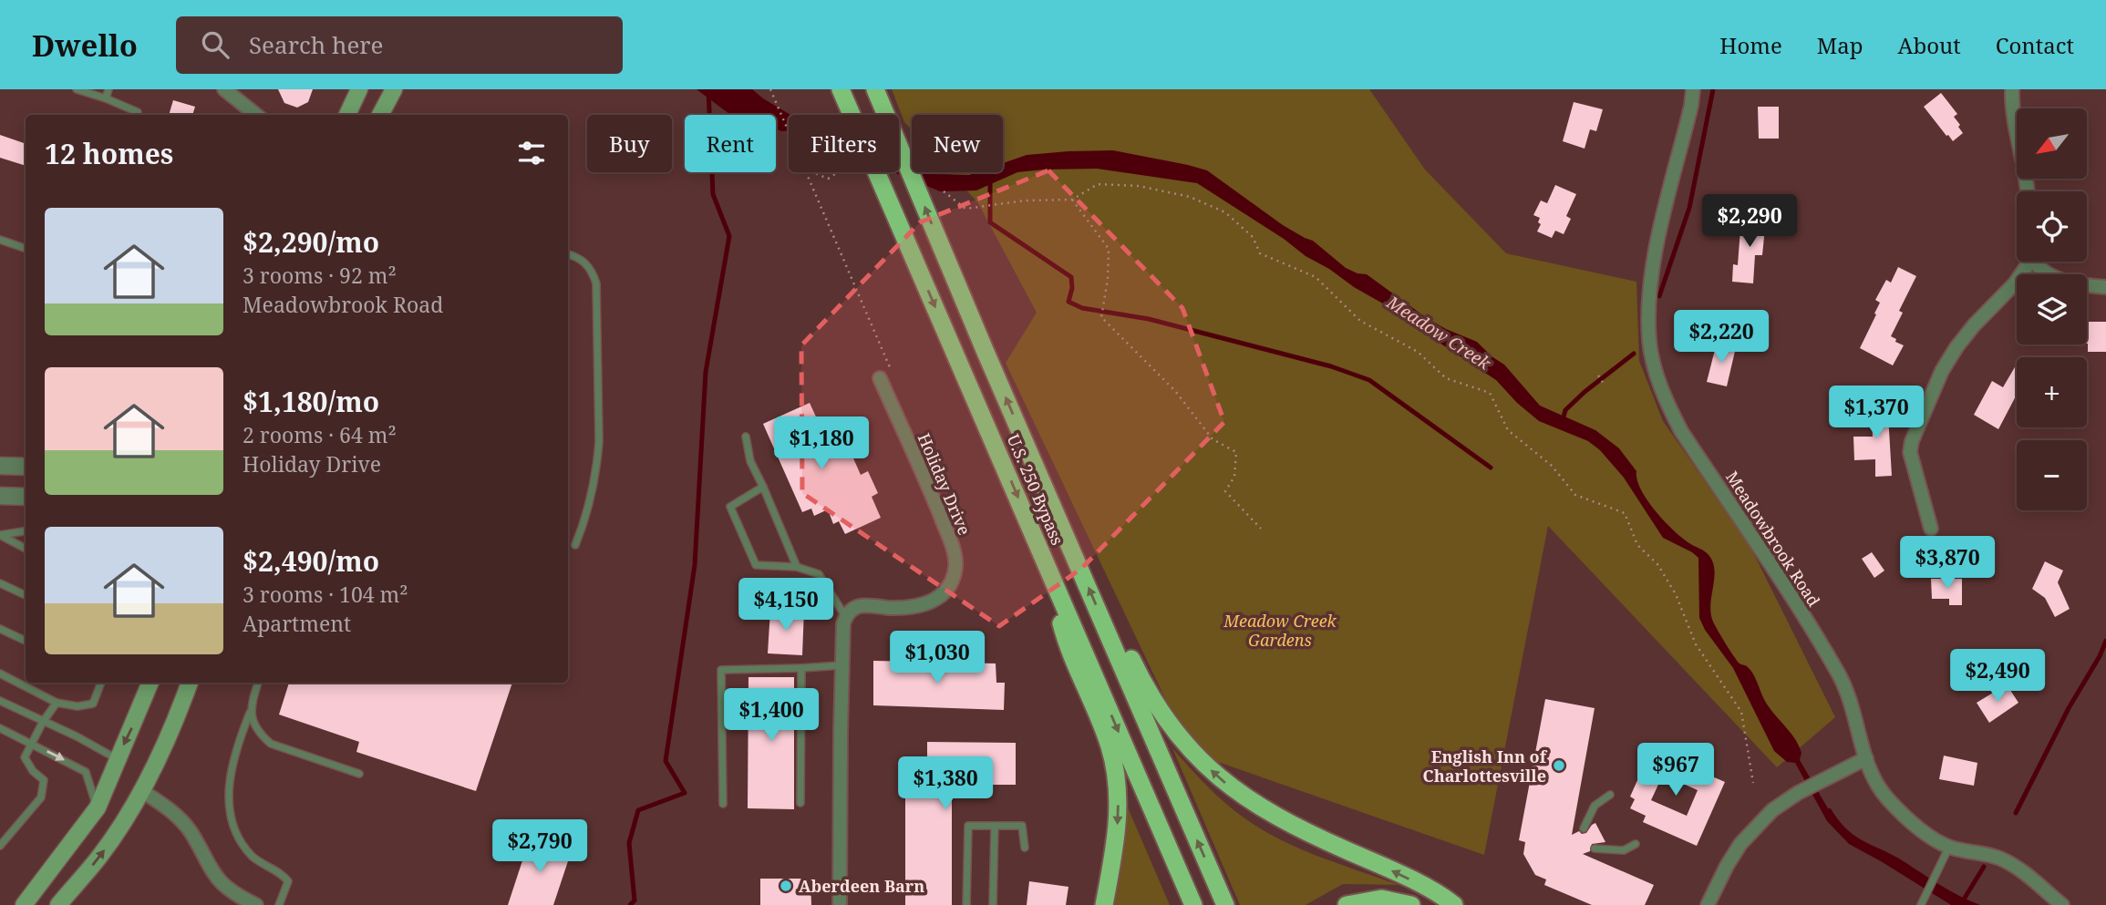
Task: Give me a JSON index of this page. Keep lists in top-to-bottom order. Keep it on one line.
{"streets":{"highway":["U.S. 250 Bypass"],"street":["Holiday Drive","Meadowbrook Road"]},"water":["Meadow Creek"],"parks":["Meadow Creek Gardens"],"places":["English Inn of Charlottesville","Aberdeen Barn"],"north":"bottom left","page":{"header":"Dwello","search":"Search here","nav":["Home","Map","About","Contact"],"map_buttons":["+","−"],"chip":["Buy","Rent","Filters","New"],"heading":"12 homes","list":[{"name":"$2,290/mo","note":"3 rooms · 92 m² · Meadowbrook Road"},{"name":"$1,180/mo","note":"2 rooms · 64 m² · Holiday Drive"},{"name":"$2,490/mo","note":"3 rooms · 104 m² · Apartment"}],"price":["$2,290","$2,220","$1,370","$1,180","$3,870","$4,150","$1,030","$2,490","$1,400","$967","$1,380","$2,790"]}}
